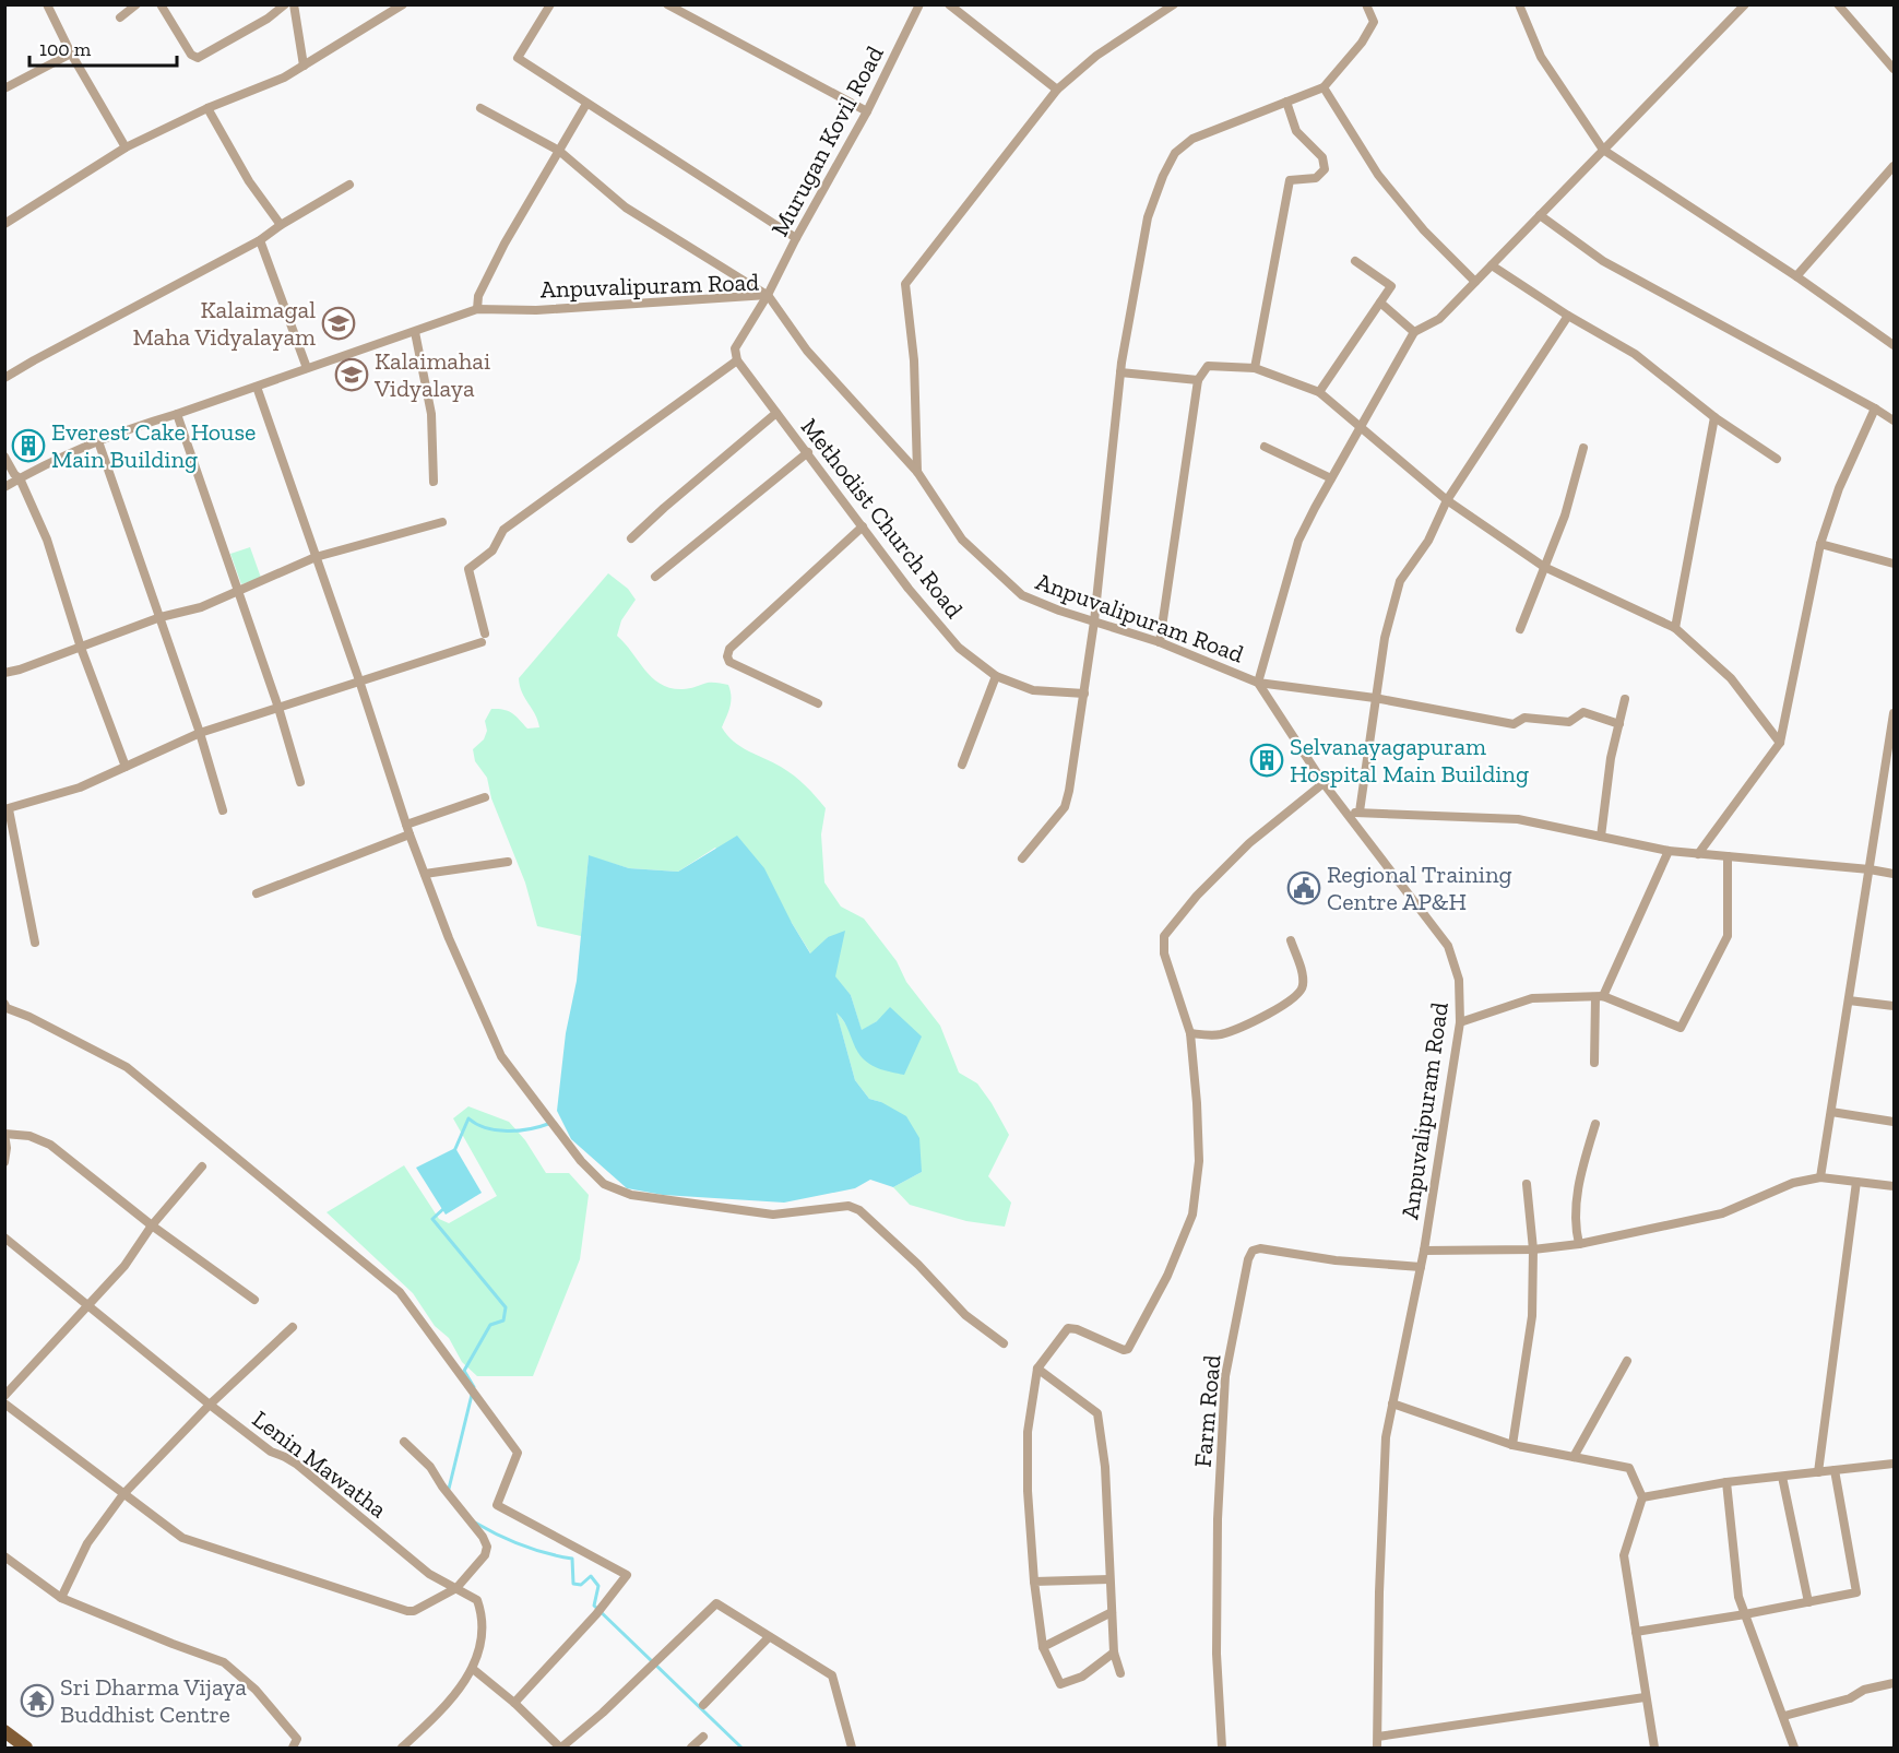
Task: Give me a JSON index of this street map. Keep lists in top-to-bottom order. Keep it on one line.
{"streets":{"street":["Murugan Kovil Road","Anpuvalipuram Road","Methodist Church Road","Farm Road","Lenin Mawatha"]},"crossings":[["Murugan Kovil Road","Anpuvalipuram Road"],["Anpuvalipuram Road","Farm Road"]],"places":{"school or university":["Kalaimagal Maha Vidyalayam","Kalaimahai Vidyalaya"],"building":["Everest Cake House Main Building","Selvanayagapuram Hospital Main Building"],"public building":["Regional Training Centre AP&H"],"temple":["Sri Dharma Vijaya Buddhist Centre"]},"scale_bar":"100 m"}
